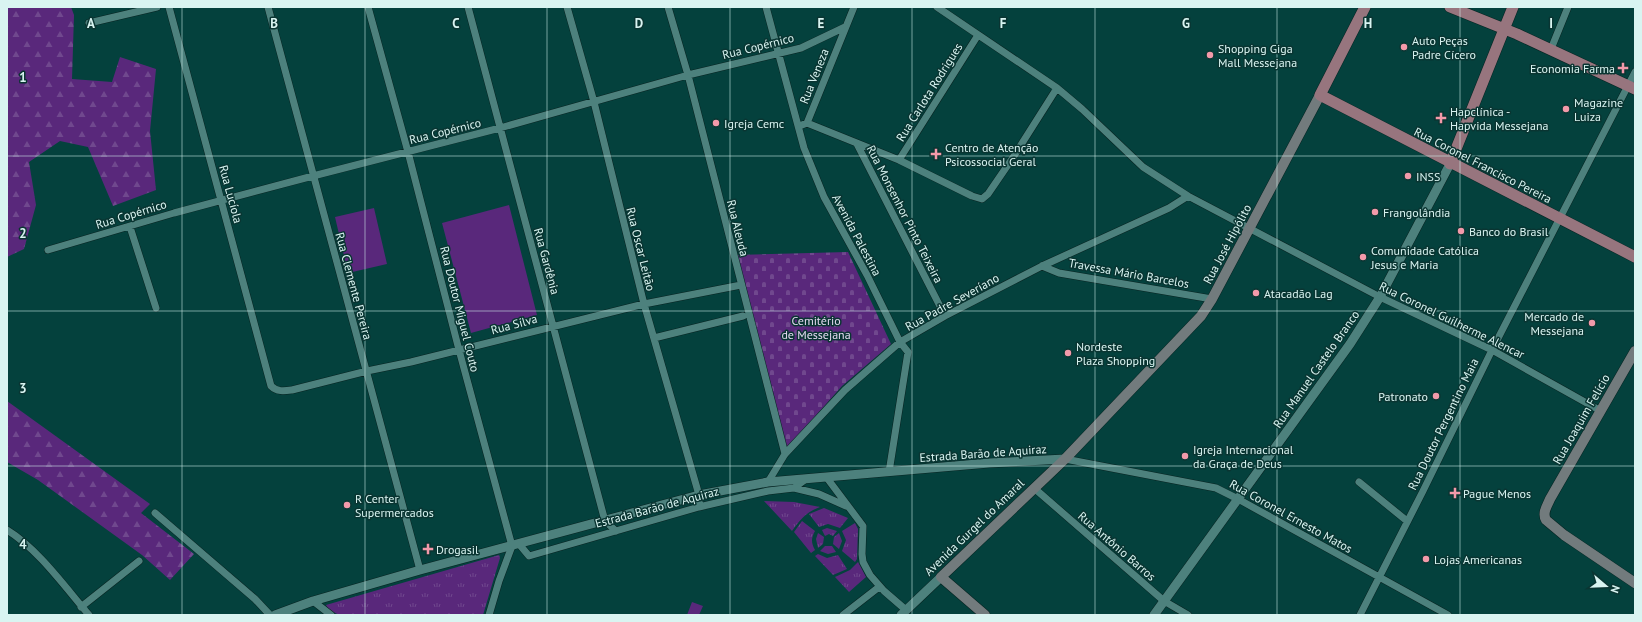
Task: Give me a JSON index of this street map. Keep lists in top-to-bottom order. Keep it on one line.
{"streets":{"main road":["Rua Coronel Francisco Pereira","Rua José Hipólito","Rua Joaquim Felício","Avenida Gurgel do Amaral"],"street":["Rua Copérnico","Rua Veneza","Rua Carlota Rodrigues","Rua Lucíola","Rua Monsenhor Pinto Teixeira","Rua Aleuda","Avenida Palestina","Rua Oscar Leitão","Rua Gardênia","Travessa Mário Barcelos","Rua Clemente Pereira","Rua Padre Severíano","Rua Doutor Miguel Couto","Rua Coronel Guilherme Alencar","Rua Sílva","Rua Manuel Castelo Branco","Rua Doutor Pergentino Maia","Estrada Barão de Aquiraz","Rua Coronel Ernesto Matos","Rua Antônio Barros"]},"crossings":[["Rua Copérnico","Rua Veneza"],["Rua Copérnico","Rua Lucíola"],["Rua Copérnico","Rua Aleuda"],["Rua Copérnico","Avenida Palestina"],["Rua Copérnico","Rua Oscar Leitão"],["Rua Copérnico","Rua Gardênia"],["Rua Copérnico","Rua Clemente Pereira"],["Rua Copérnico","Rua Doutor Miguel Couto"],["Rua Veneza","Avenida Palestina"],["Rua Carlota Rodrigues","Rua Coronel Guilherme Alencar"],["Rua Coronel Francisco Pereira","Rua José Hipólito"],["Rua Coronel Francisco Pereira","Rua Manuel Castelo Branco"],["Rua Coronel Francisco Pereira","Rua Doutor Pergentino Maia"],["Rua Lucíola","Rua Sílva"],["Rua Monsenhor Pinto Teixeira","Rua Padre Severíano"],["Rua Aleuda","Rua Padre Severíano"],["Rua Aleuda","Rua Sílva"],["Avenida Palestina","Rua Padre Severíano"],["Avenida Palestina","Estrada Barão de Aquiraz"],["Rua José Hipólito","Travessa Mário Barcelos"],["Rua José Hipólito","Rua Coronel Guilherme Alencar"],["Rua José Hipólito","Estrada Barão de Aquiraz"],["Rua José Hipólito","Rua Coronel Ernesto Matos"],["Rua José Hipólito","Avenida Gurgel do Amaral"],["Rua Oscar Leitão","Rua Sílva"],["Rua Oscar Leitão","Estrada Barão de Aquiraz"],["Rua Gardênia","Rua Sílva"],["Rua Gardênia","Estrada Barão de Aquiraz"],["Travessa Mário Barcelos","Rua Padre Severíano"],["Rua Clemente Pereira","Rua Sílva"],["Rua Clemente Pereira","Estrada Barão de Aquiraz"],["Rua Padre Severíano","Rua Coronel Guilherme Alencar"],["Rua Padre Severíano","Estrada Barão de Aquiraz"],["Rua Doutor Miguel Couto","Rua Sílva"],["Rua Doutor Miguel Couto","Estrada Barão de Aquiraz"],["Rua Coronel Guilherme Alencar","Rua Manuel Castelo Branco"],["Rua Coronel Guilherme Alencar","Rua Joaquim Felício"],["Rua Coronel Guilherme Alencar","Rua Doutor Pergentino Maia"],["Rua Manuel Castelo Branco","Rua Coronel Ernesto Matos"],["Rua Manuel Castelo Branco","Rua Antônio Barros"],["Rua Doutor Pergentino Maia","Rua Coronel Ernesto Matos"],["Estrada Barão de Aquiraz","Rua Coronel Ernesto Matos"],["Estrada Barão de Aquiraz","Avenida Gurgel do Amaral"],["Rua Coronel Ernesto Matos","Avenida Gurgel do Amaral"],["Avenida Gurgel do Amaral","Rua Antônio Barros"]],"parks":["Cemitério de Messejana"],"places":{"other":["Auto Peças Padre Cícero","Shopping Giga Mall Messejana","Magazine Luiza","Igreja Cemc","INSS","Frangolândia","Banco do Brasil","Comunidade Católica Jesus e Maria","Atacadão Lag","Mercado de Messejana","Nordeste Plaza Shopping","Patronato","Igreja Internacional da Graça de Deus","R Center Supermercados","Lojas Americanas"],"health":["Economia Farma","Hapclínica - Hapvida Messejana","Centro de Atenção Psicossocial Geral","Pague Menos","Drogasil"]},"north":"right","grid":{"columns":["A","B","C","D","E","F","G","H","I"],"rows":["1","2","3","4"]}}
